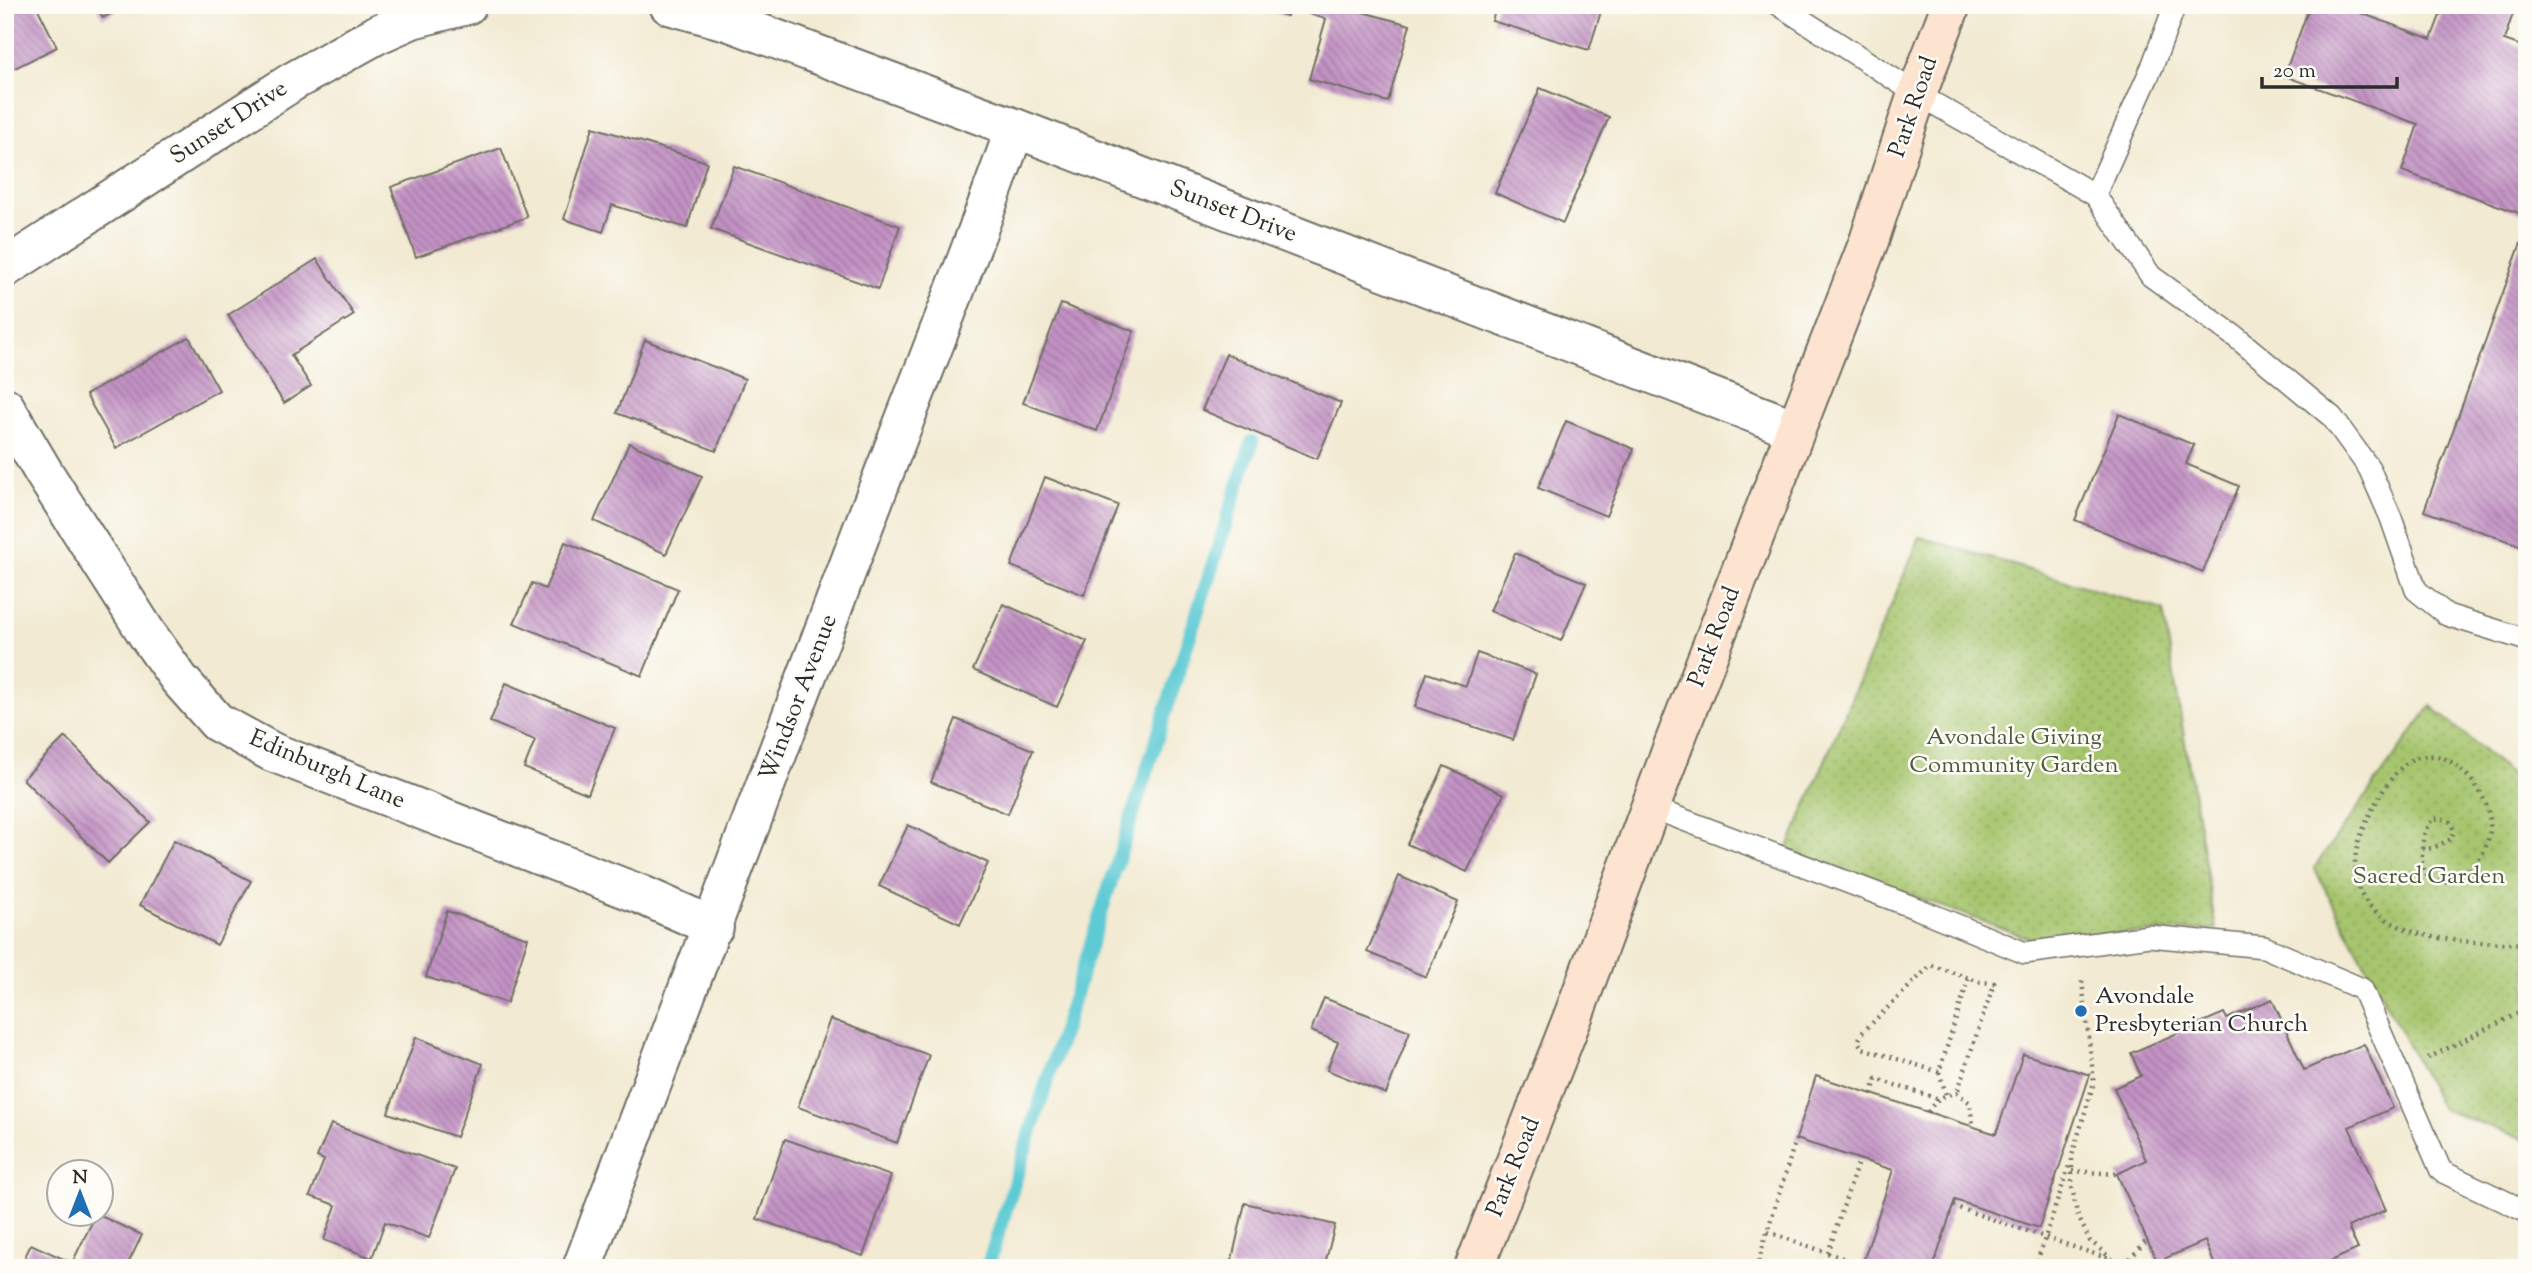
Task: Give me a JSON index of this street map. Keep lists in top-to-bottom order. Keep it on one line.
{"streets":{"main road":["Park Road"],"street":["Sunset Drive","Windsor Avenue","Edinburgh Lane"]},"crossings":[["Park Road","Sunset Drive"],["Sunset Drive","Windsor Avenue"],["Windsor Avenue","Edinburgh Lane"]],"parks":["Avondale Giving Community Garden","Sacred Garden"],"places":["Avondale Presbyterian Church"],"scale_bar":"20 m","north":"top"}
